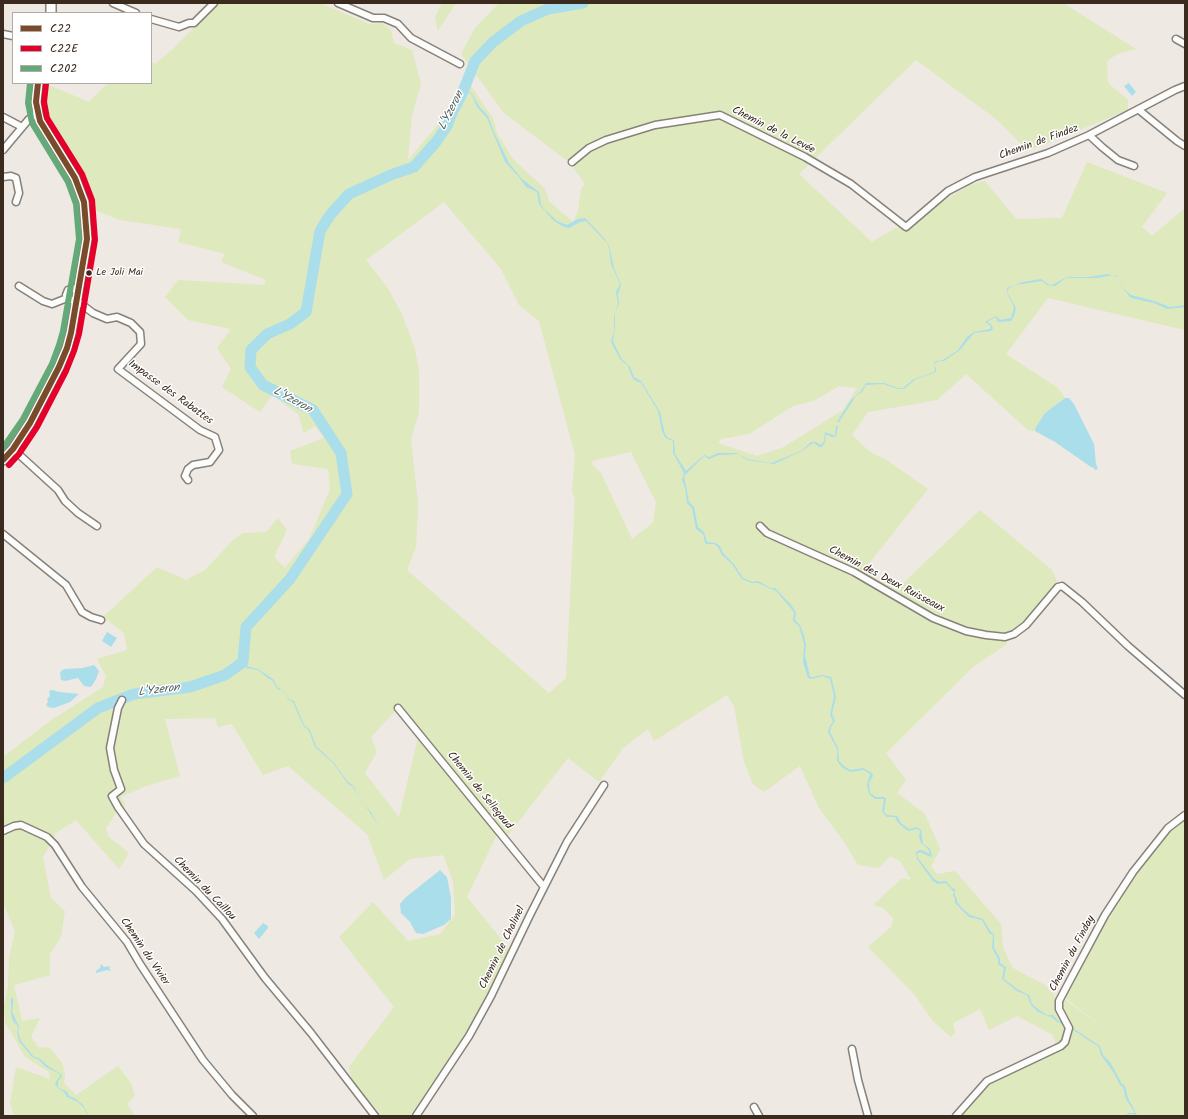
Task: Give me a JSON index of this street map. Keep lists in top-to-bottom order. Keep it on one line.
{"streets":{"street":["Chemin de la Levée","Chemin de Findez","Impasse des Rabattes","Chemin des Deux Ruisseaux","Chemin de Sellegaud","Chemin du Caillou","Chemin de Chalinel","Chemin du Vivier","Chemin du Finday"]},"crossings":[["Chemin de la Levée","Chemin de Findez"],["Chemin de Sellegaud","Chemin de Chalinel"]],"water":["L'Yzeron"],"places":["Le Joli Mai"],"lines":["transit line C22","transit line C22E","transit line C202"],"legend":["C22","C22E","C202"]}
